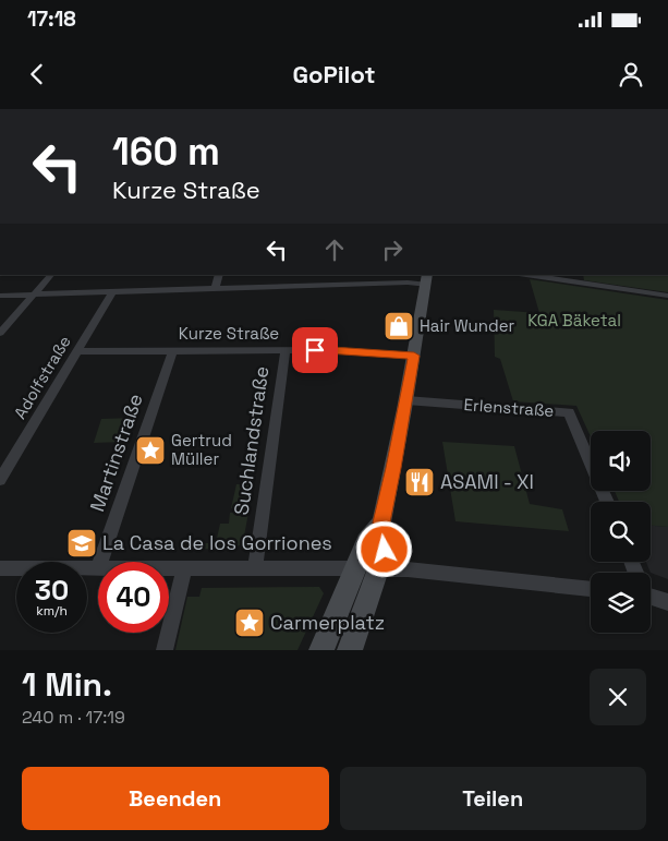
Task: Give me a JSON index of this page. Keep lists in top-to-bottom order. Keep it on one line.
{"streets":{"street":["Kurze Straße","Adolfstraße","Erlenstraße","Suchlandstraße","Martinstraße"]},"crossings":[["Kurze Straße","Adolfstraße"],["Kurze Straße","Suchlandstraße"],["Kurze Straße","Martinstraße"]],"parks":["KGA Bäketal"],"places":{"shop":["Hair Wunder"],"place":["Gertrud Müller","Carmerplatz"],"restaurant":["ASAMI - XI"],"school or university":["La Casa de los Gorriones"]},"page":{"status":"17:18","header":"GoPilot","turn":["160 m","Kurze Straße"],"speed":"30 km/h","limit":"40","heading":["1 Min.","240 m · 17:19"],"buttons":["Beenden","Teilen"]}}
